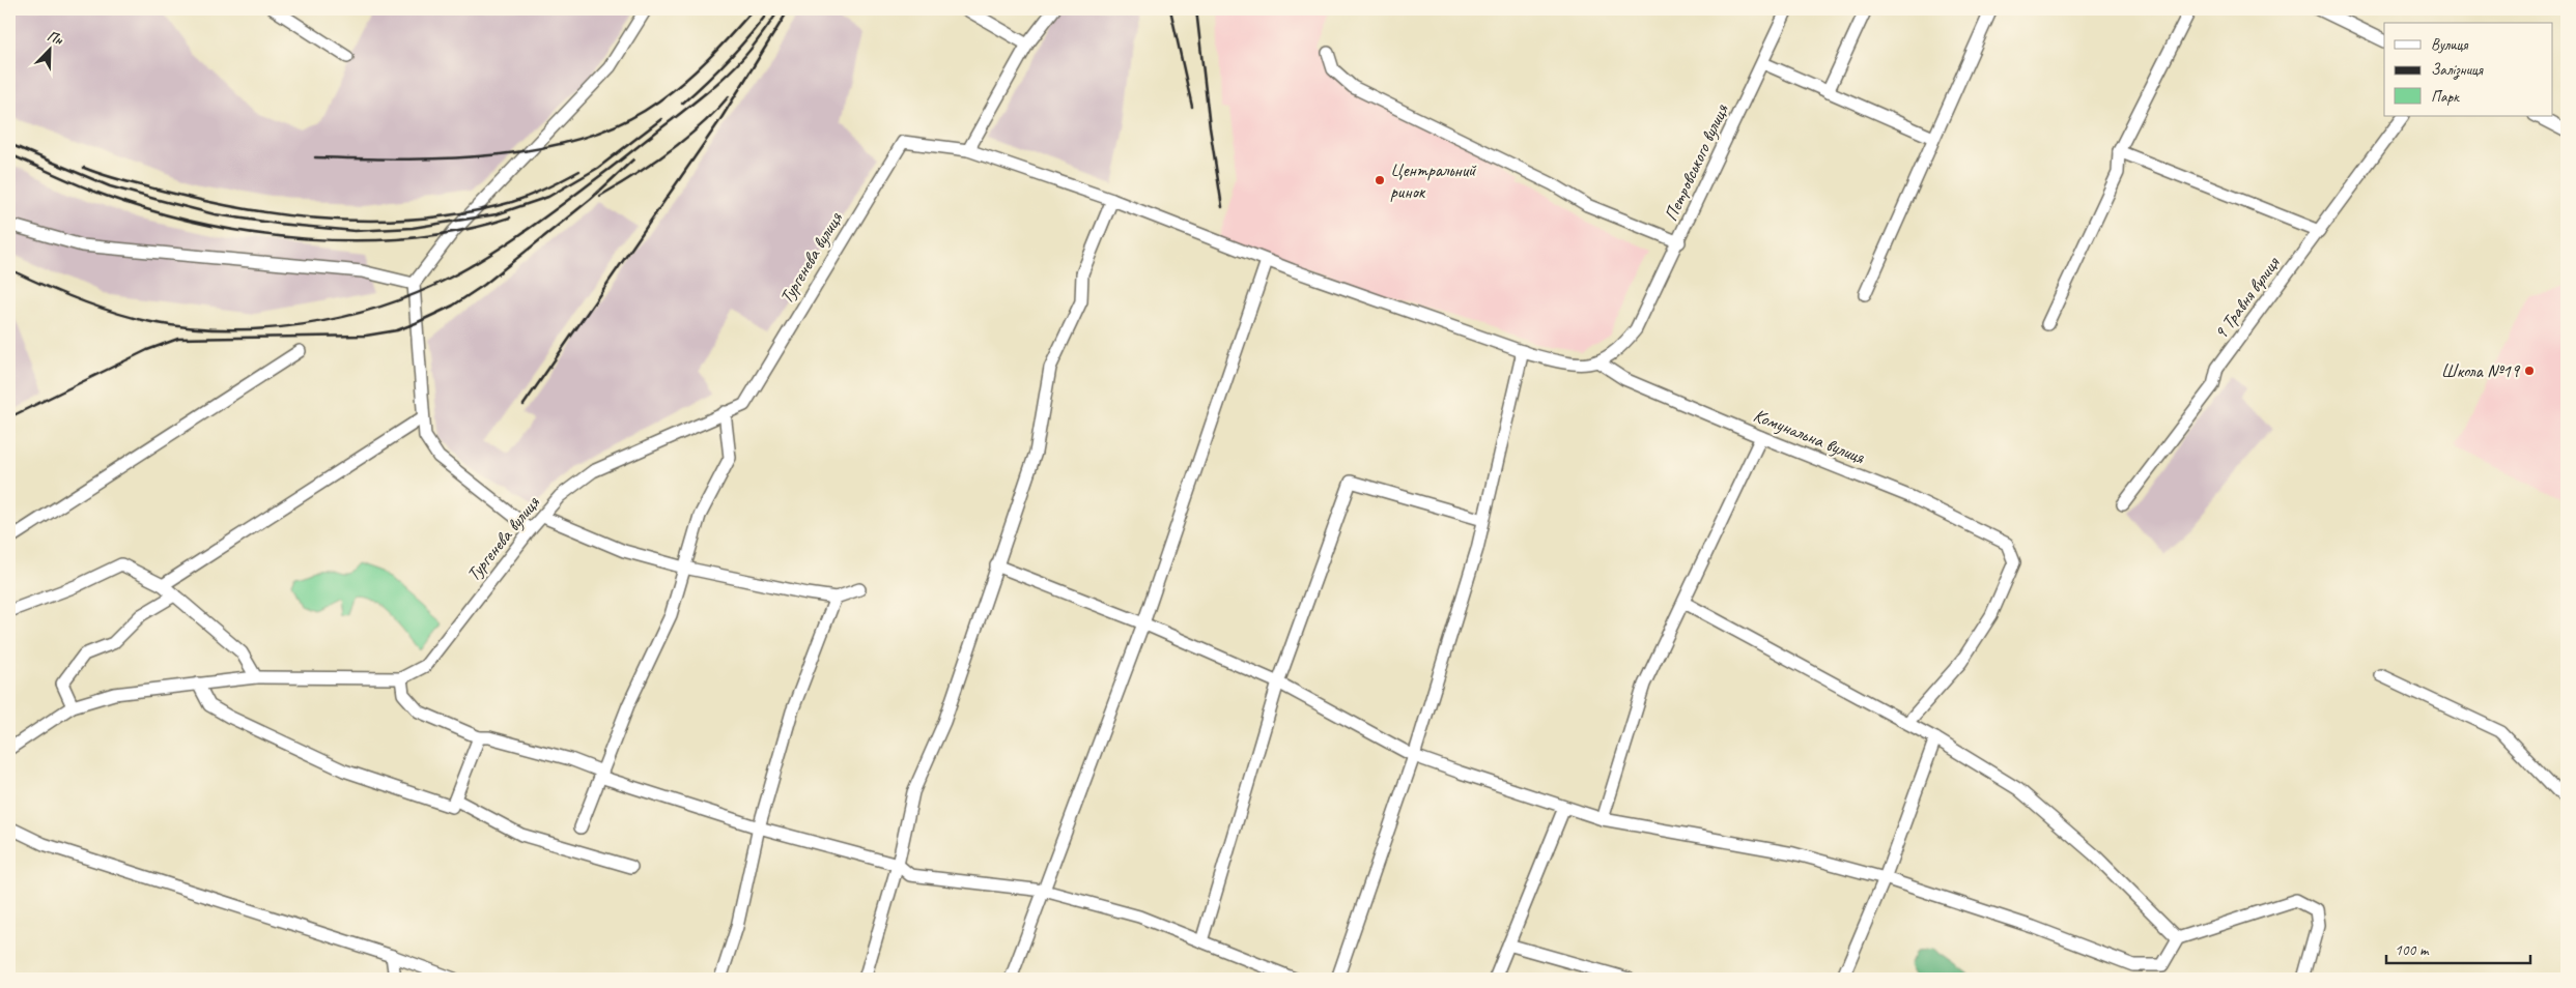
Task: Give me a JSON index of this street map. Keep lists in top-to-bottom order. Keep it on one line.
{"streets":{"street":["Петровського вулиця","Тургенева вулиця","9 Травня вулиця","Комунальна вулиця"]},"crossings":[["Петровського вулиця","Комунальна вулиця"]],"places":["Центральний ринок","Школа №19"],"legend":["Вулиця","Залізниця","Парк"],"scale_bar":"100 m","north":"top right"}
